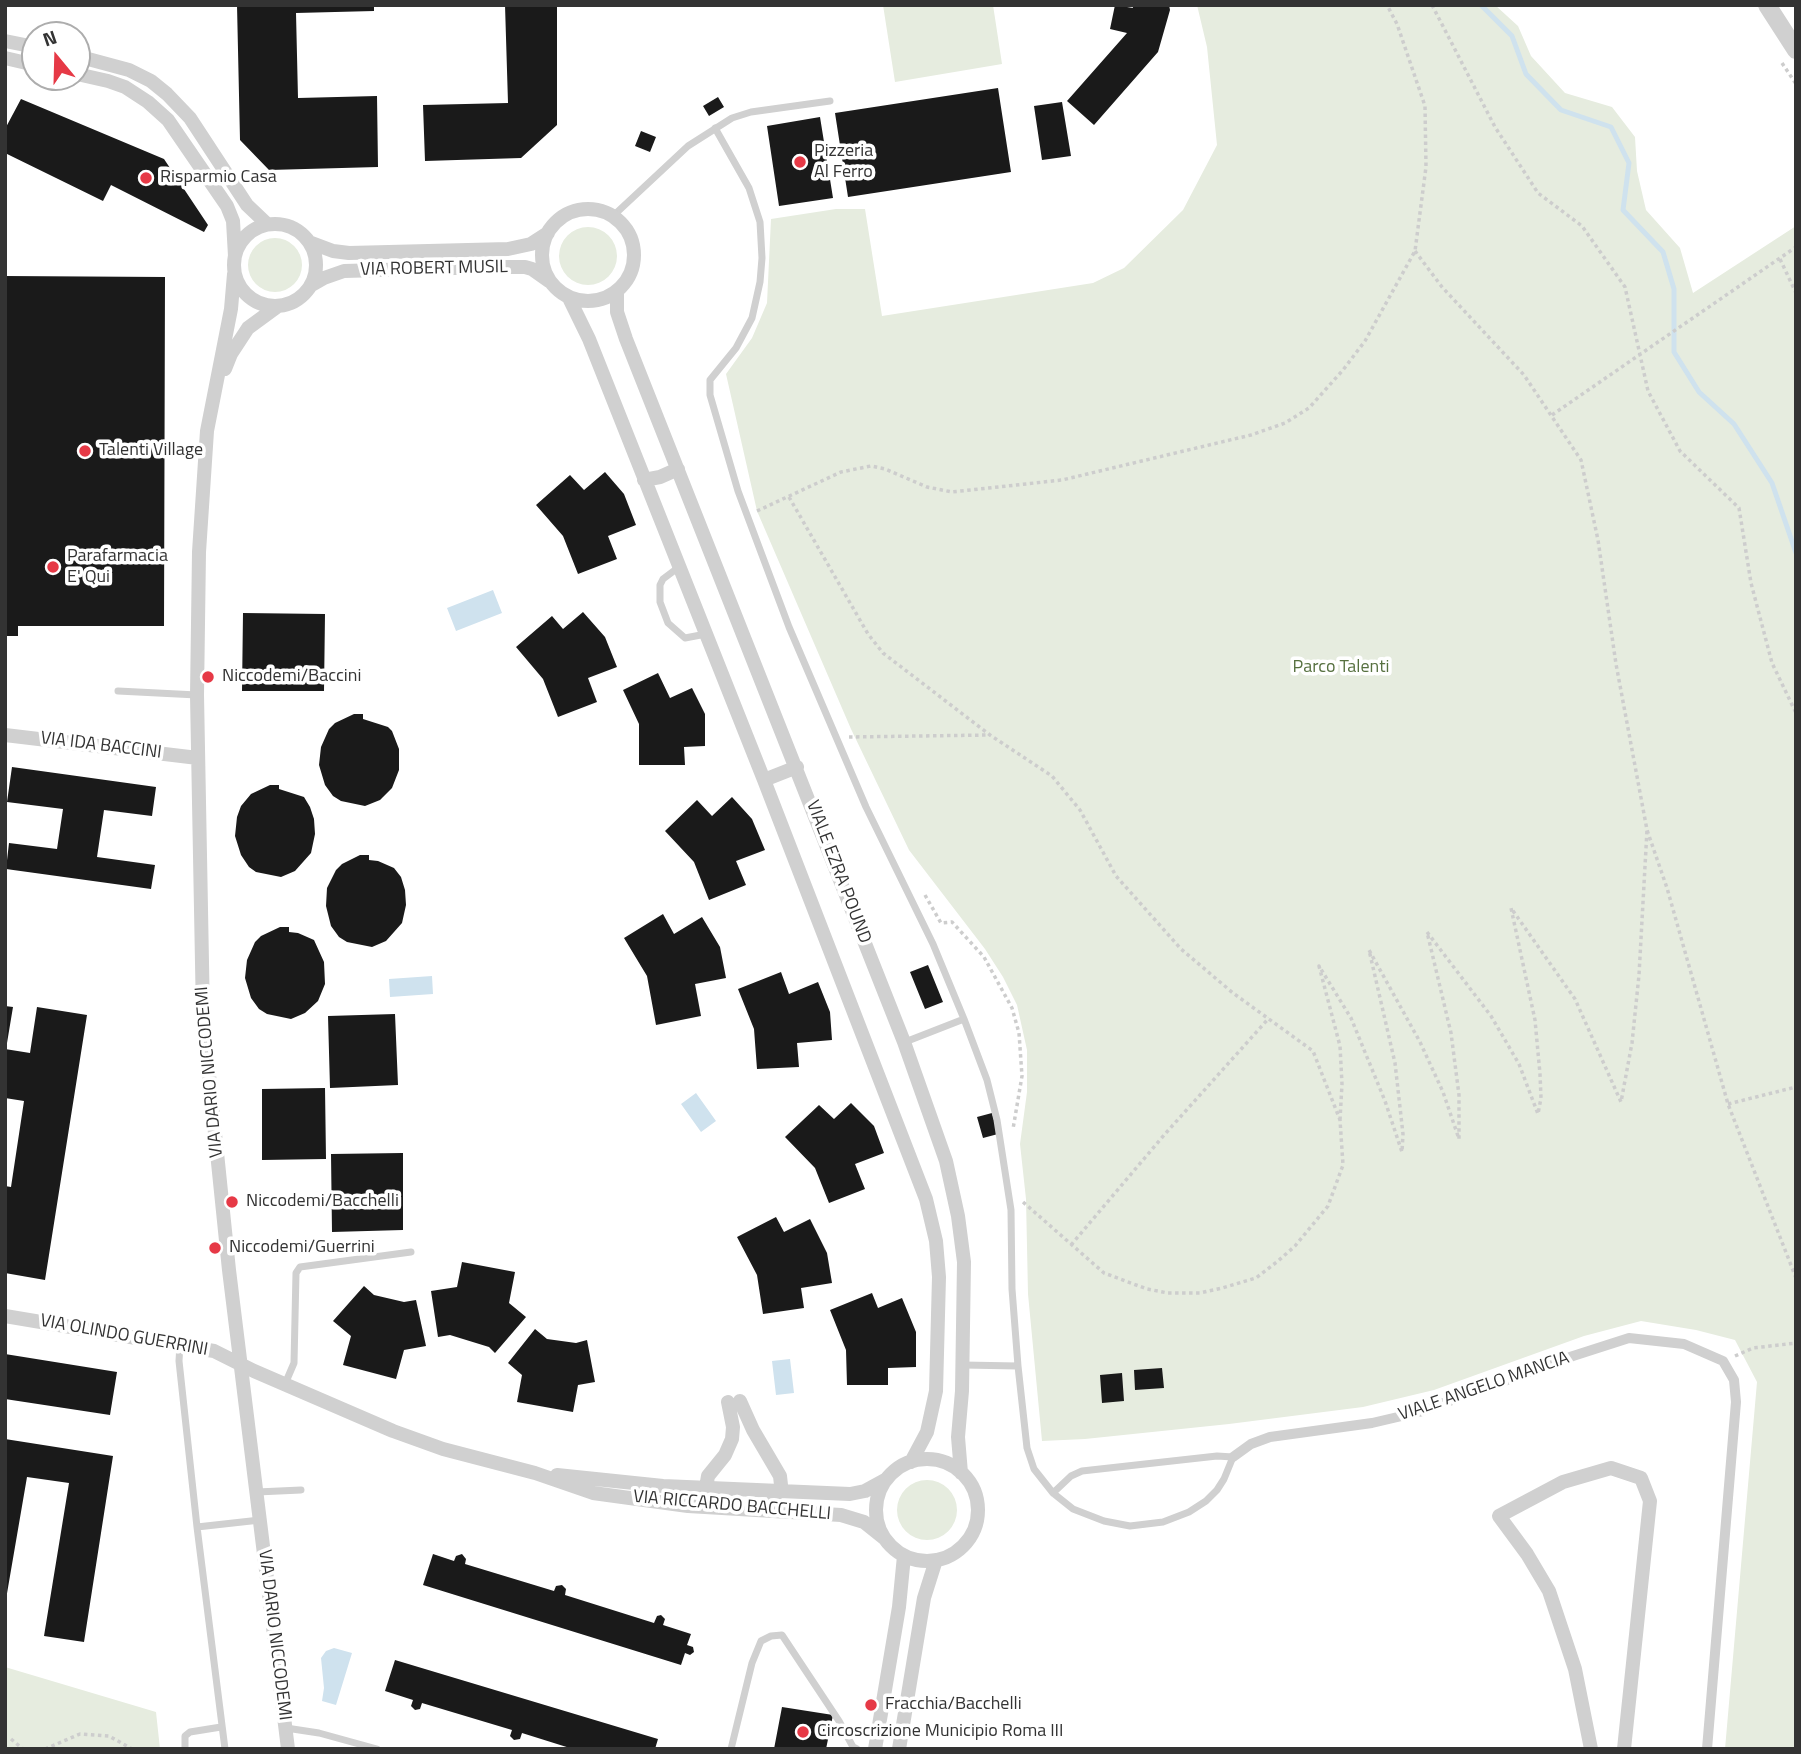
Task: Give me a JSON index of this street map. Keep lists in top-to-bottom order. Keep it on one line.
{"streets":{"street":["VIA ROBERT MUSIL","VIA IDA BACCINI","VIALE EZRA POUND","VIA DARIO NICCODEMI","VIA OLINDO GUERRINI","VIALE ANGELO MANCIA","VIA RICCARDO BACCHELLI"]},"crossings":[["VIA ROBERT MUSIL","VIALE EZRA POUND"],["VIA ROBERT MUSIL","VIA DARIO NICCODEMI"],["VIA IDA BACCINI","VIA DARIO NICCODEMI"],["VIALE EZRA POUND","VIA RICCARDO BACCHELLI"],["VIA DARIO NICCODEMI","VIA OLINDO GUERRINI"],["VIA DARIO NICCODEMI","VIA RICCARDO BACCHELLI"],["VIA OLINDO GUERRINI","VIA RICCARDO BACCHELLI"]],"parks":["Parco Talenti"],"places":["Pizzeria Al Ferro","Risparmio Casa","Talenti Village","Parafarmacia E' Qui","Niccodemi/Baccini","Niccodemi/Bacchelli","Niccodemi/Guerrini","Fracchia/Bacchelli","Circoscrizione Municipio Roma III"],"north":"top"}
